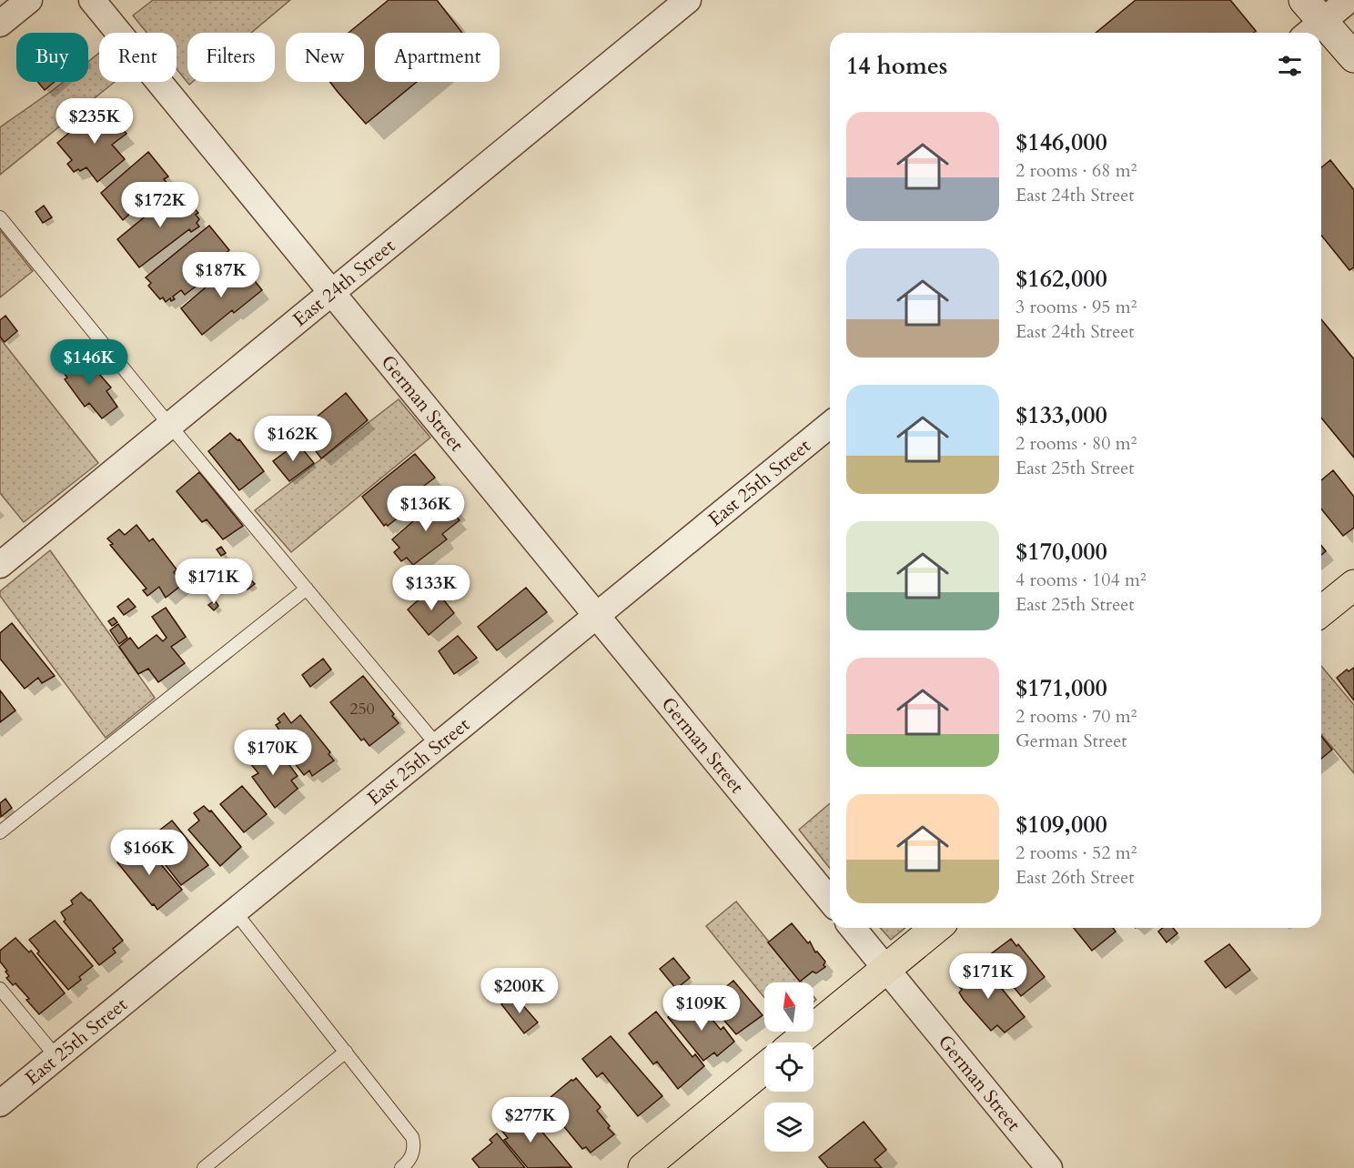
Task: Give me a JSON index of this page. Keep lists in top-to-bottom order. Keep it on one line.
{"streets":{"street":["East 24th Street","German Street","East 25th Street"]},"crossings":[["East 24th Street","German Street"],["German Street","East 25th Street"]],"house_numbers":["250"],"north":"top","page":{"chip":["Buy","Rent","Filters","New","Apartment"],"heading":"14 homes","price":["$235K","$172K","$187K","$146K","$162K","$136K","$171K","$133K","$170K","$166K","$171K","$200K","$109K","$277K"],"list":[{"name":"$146,000","note":"2 rooms · 68 m² · East 24th Street"},{"name":"$162,000","note":"3 rooms · 95 m² · East 24th Street"},{"name":"$133,000","note":"2 rooms · 80 m² · East 25th Street"},{"name":"$170,000","note":"4 rooms · 104 m² · East 25th Street"},{"name":"$171,000","note":"2 rooms · 70 m² · German Street"},{"name":"$109,000","note":"2 rooms · 52 m² · East 26th Street"}]}}
